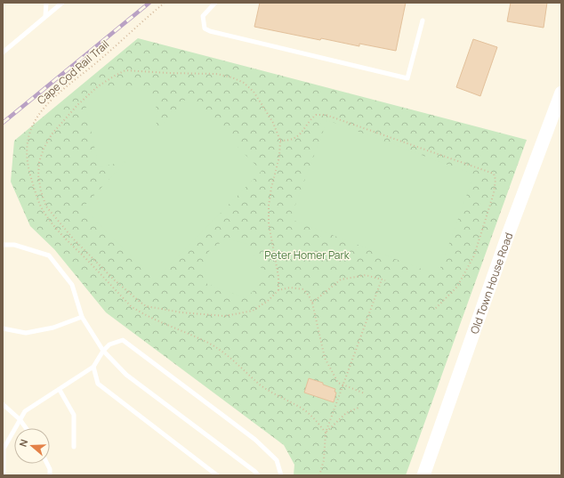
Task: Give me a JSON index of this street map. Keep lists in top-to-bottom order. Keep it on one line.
{"streets":{"main road":["Old Town House Road"],"path":["Cape Cod Rail Trail"]},"parks":["Peter Homer Park"],"north":"left"}
